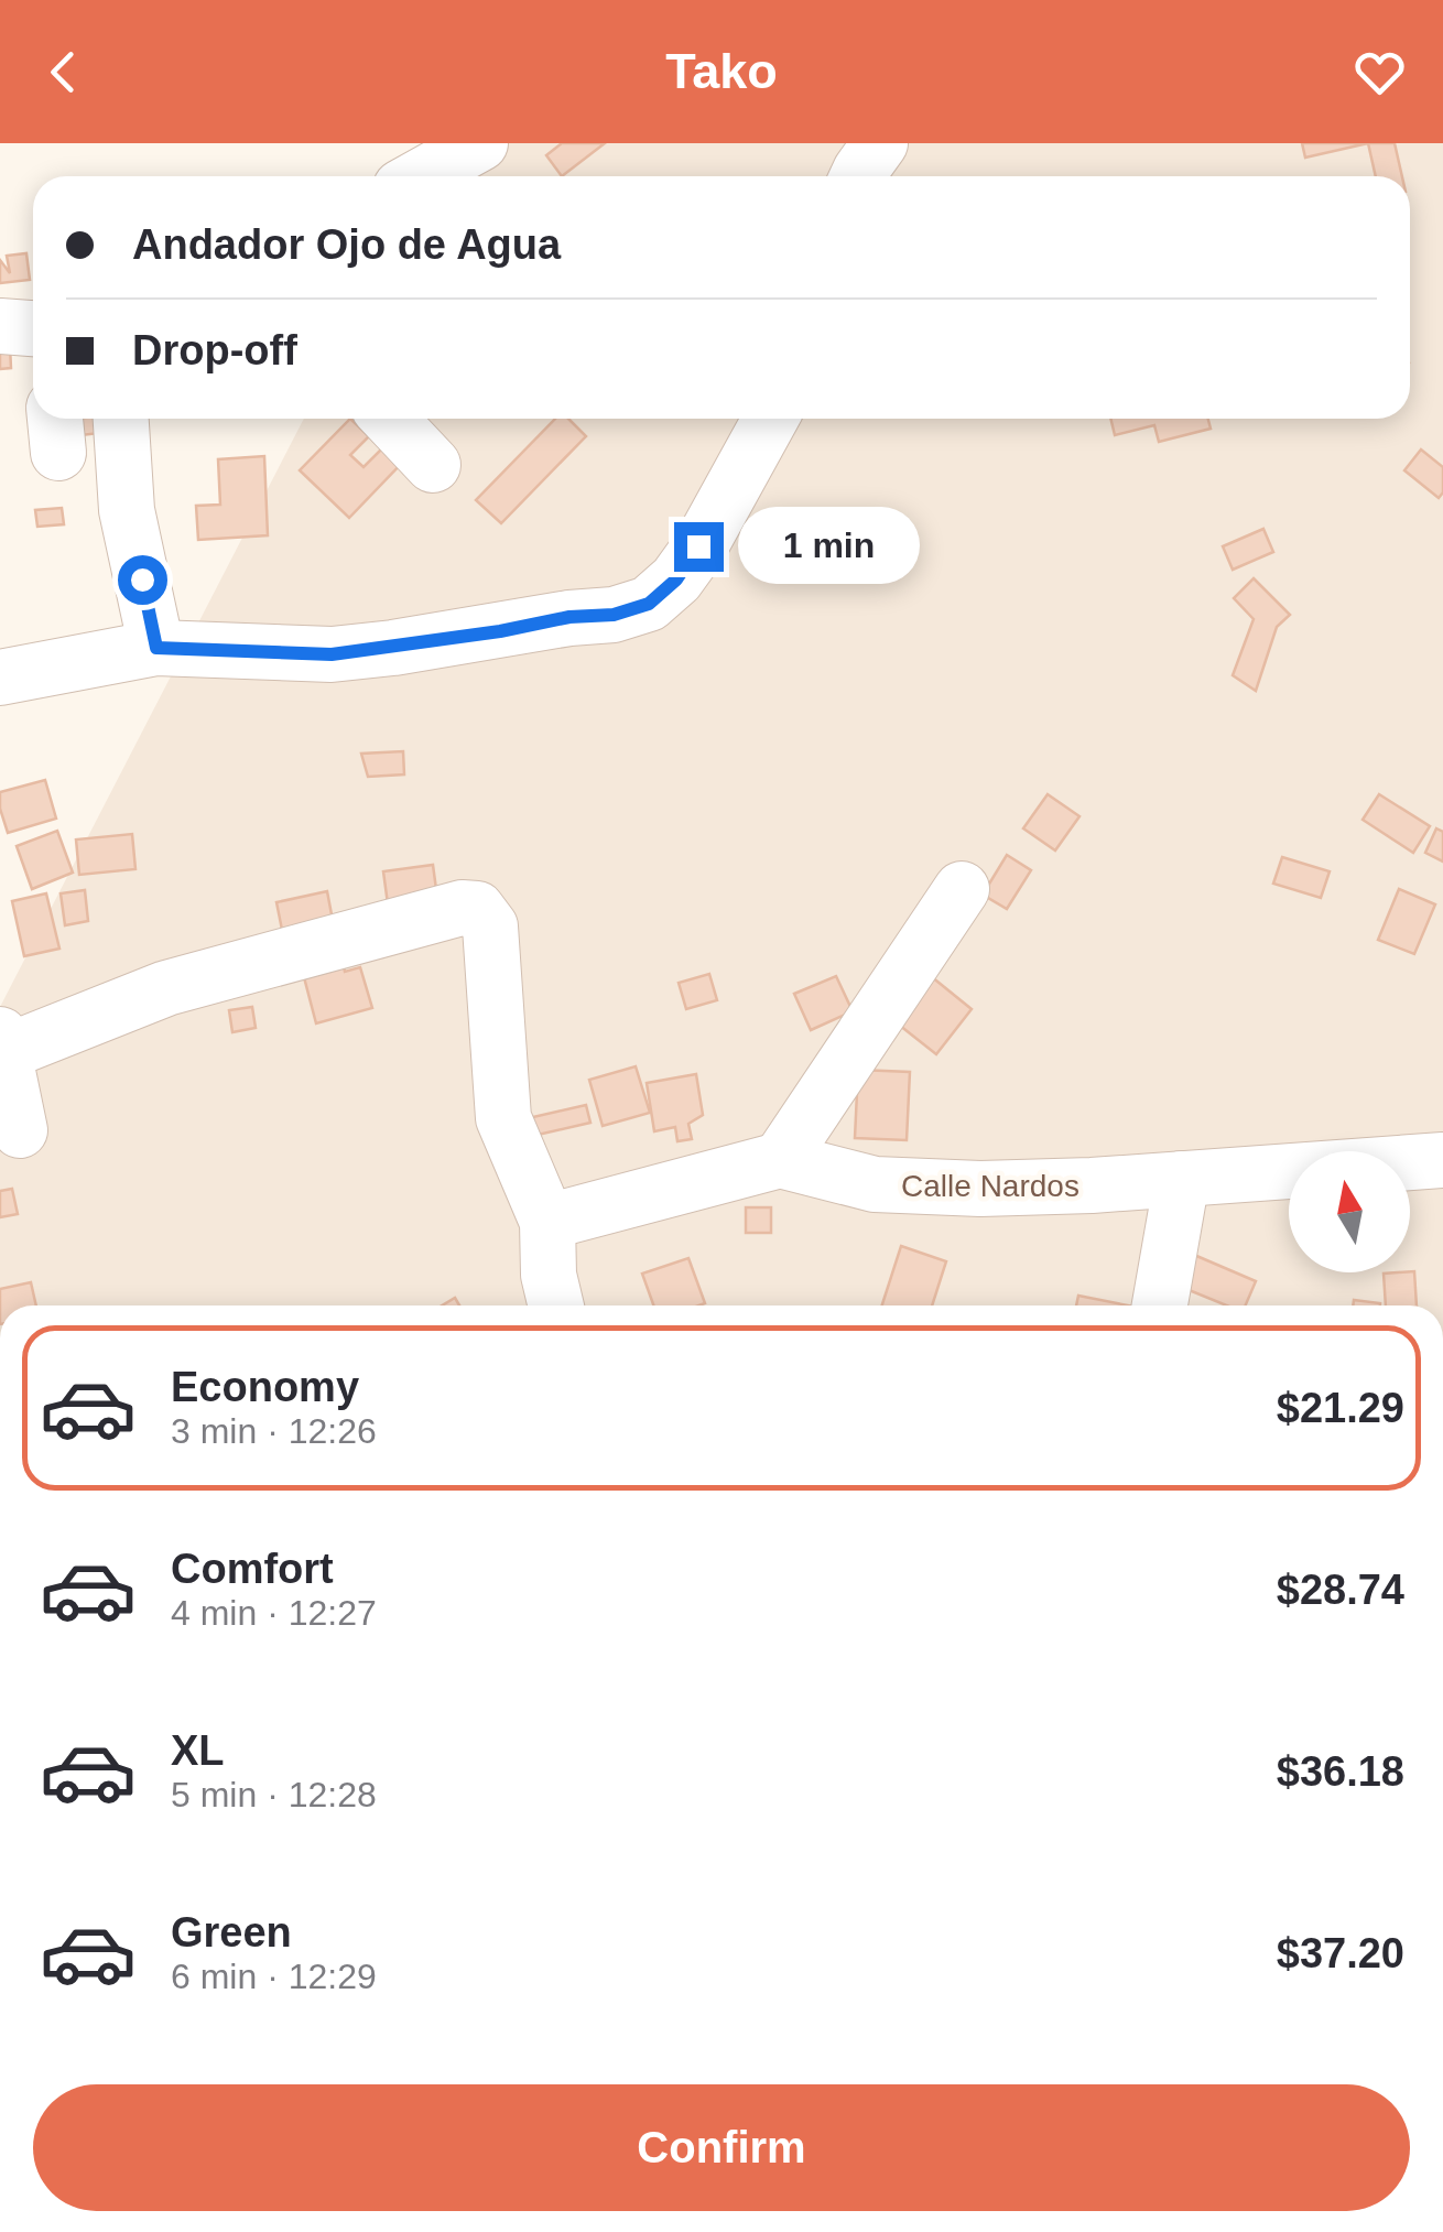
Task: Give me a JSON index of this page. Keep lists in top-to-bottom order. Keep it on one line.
{"streets":{"street":["Calle Nardos"]},"north":"top","page":{"header":"Tako","banner":["Andador Ojo de Agua","Drop-off"],"bubble":"1 min","list":[{"name":"Economy","note":"3 min · 12:26","value":"$21.29"},{"name":"Comfort","note":"4 min · 12:27","value":"$28.74"},{"name":"XL","note":"5 min · 12:28","value":"$36.18"},{"name":"Green","note":"6 min · 12:29","value":"$37.20"}],"buttons":"Confirm"}}
